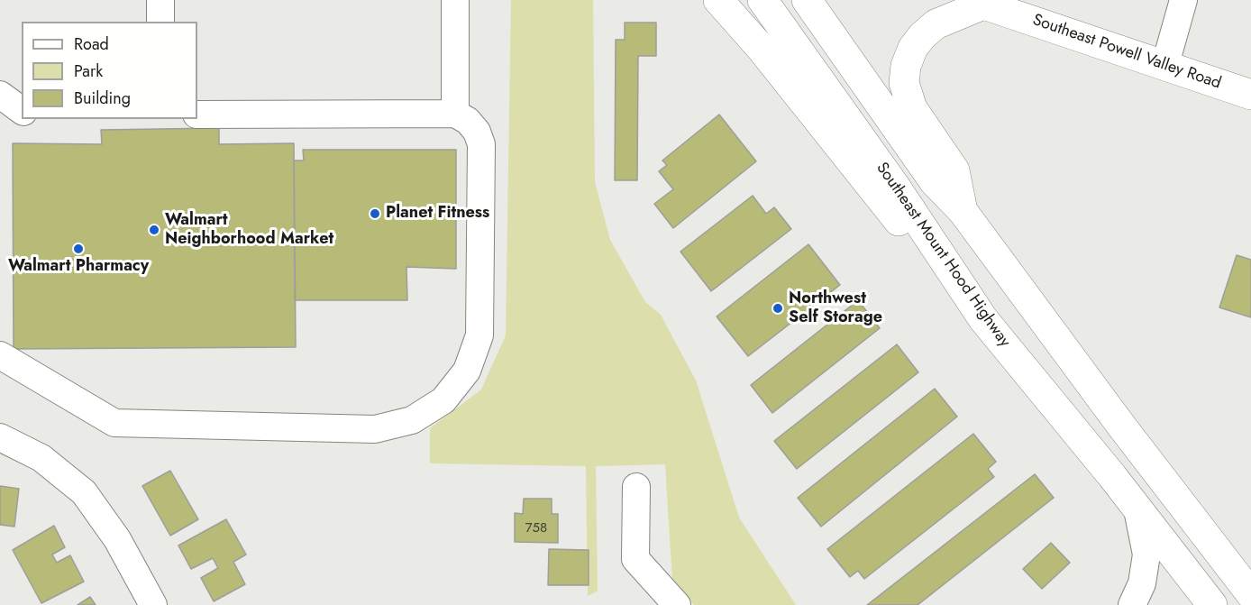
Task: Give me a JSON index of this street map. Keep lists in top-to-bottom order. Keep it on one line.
{"streets":{"main road":["Southeast Powell Valley Road","Southeast Mount Hood Highway"]},"places":["Planet Fitness","Walmart Neighborhood Market","Walmart Pharmacy","Northwest Self Storage"],"house_numbers":["758"],"legend":["Road","Park","Building"]}
